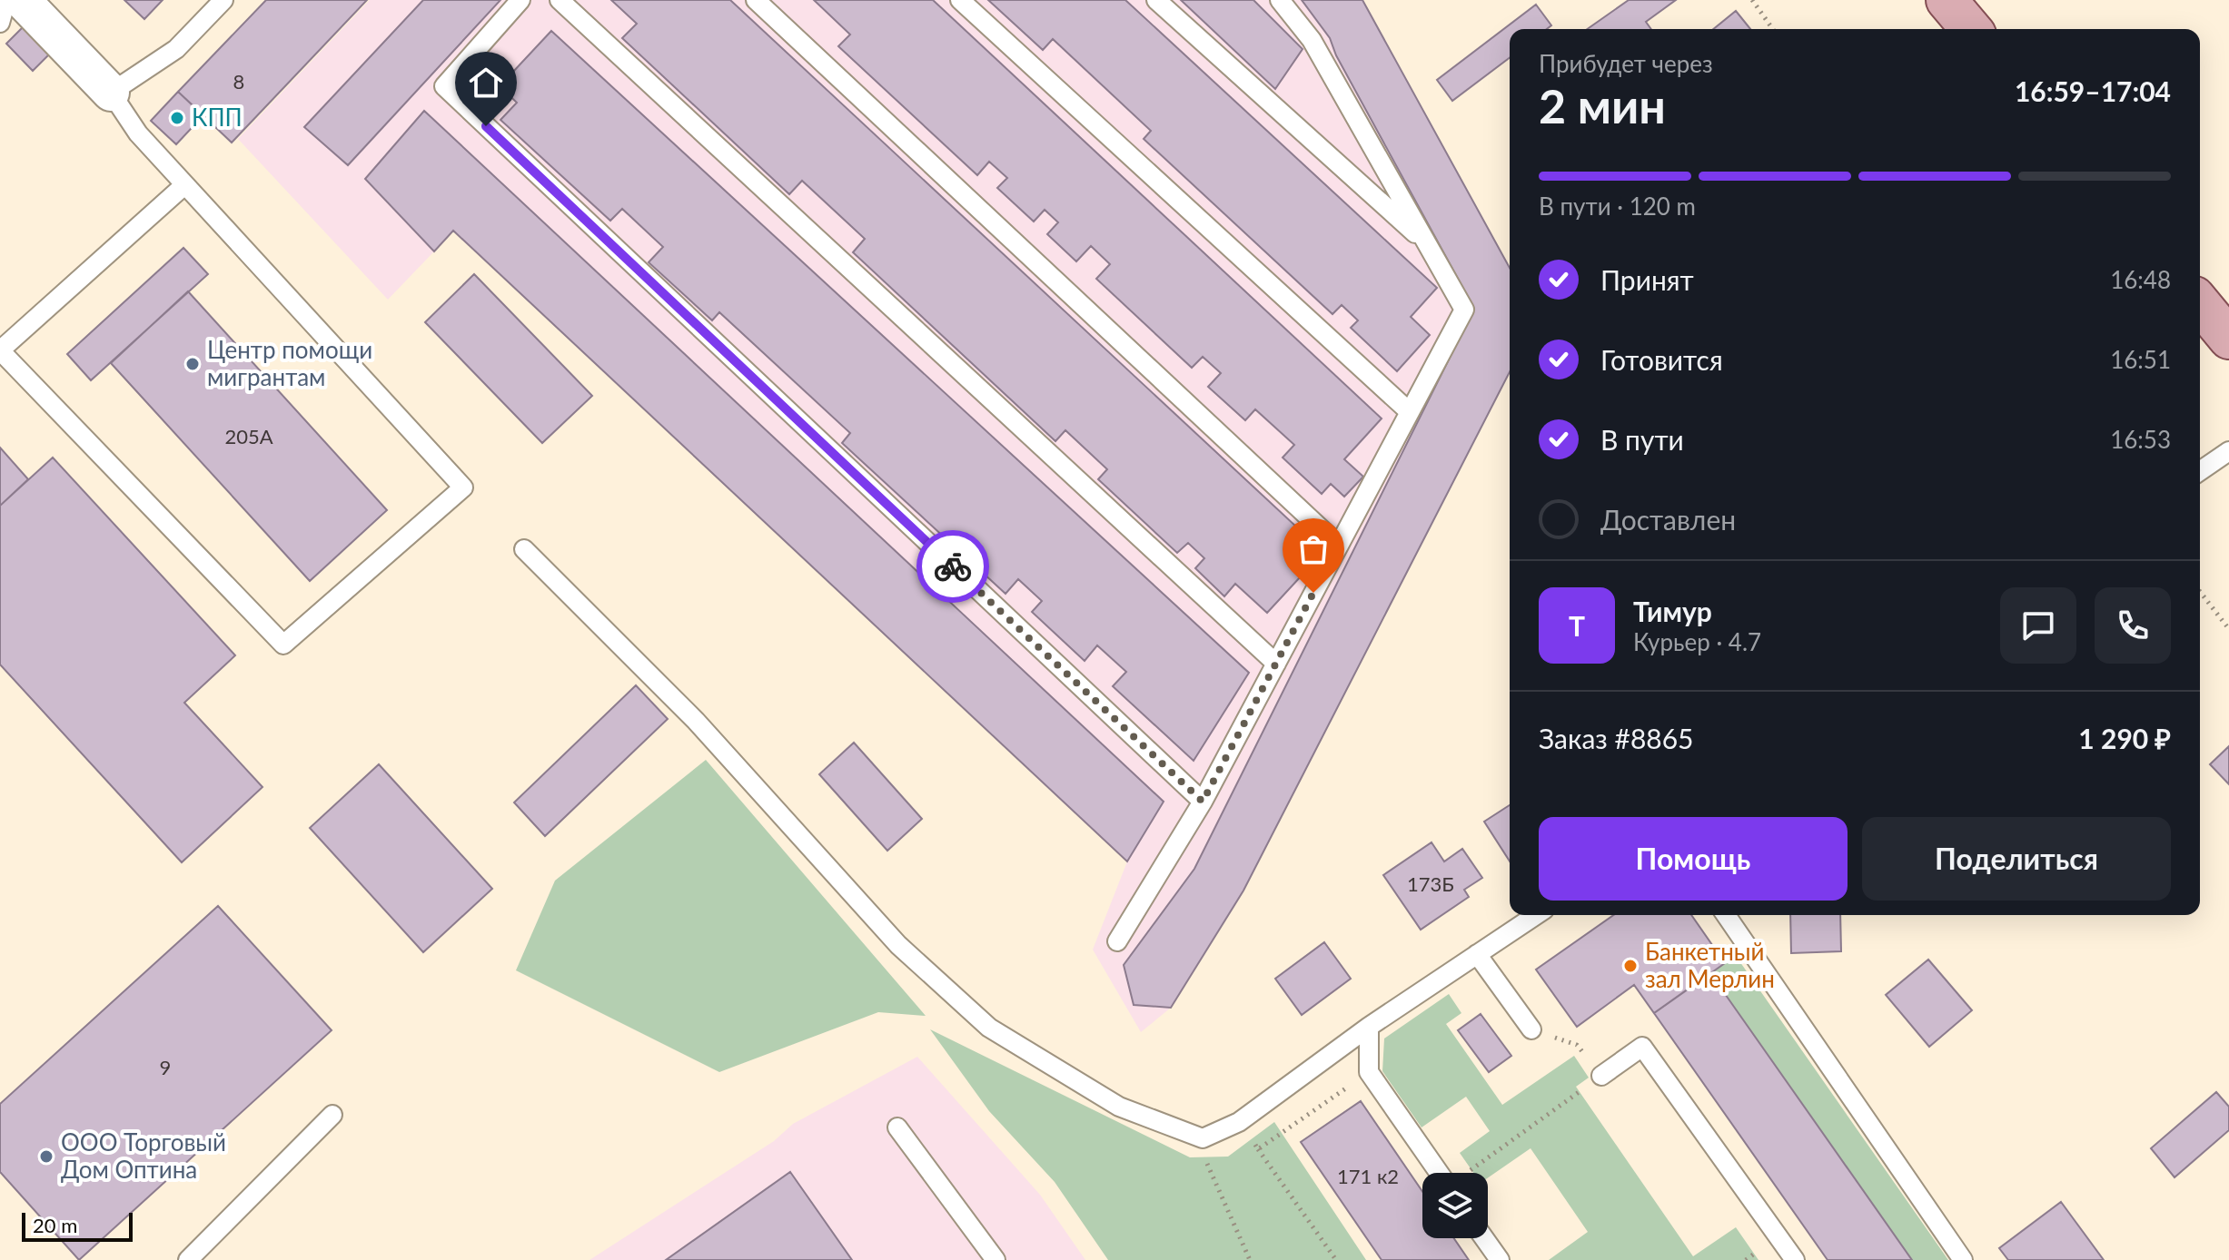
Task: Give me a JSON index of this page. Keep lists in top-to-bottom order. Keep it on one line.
{"places":["КПП","Центр помощи мигрантам","Банкетный зал Мерлин","ООО Торговый Дом Оптина"],"house_numbers":["8","205А","173Б","9","171 к2"],"scale_bar":"20 m","page":{"heading":["2 мин","Прибудет через","16:59–17:04"],"panel":["Тимур","Курьер · 4.7","Заказ #8865","1 290 ₽"],"bar":"В пути · 120 m","list":[["Принят","16:48"],["Готовится","16:51"],["В пути","16:53"],"Доставлен"],"round":"Т","buttons":["Помощь","Поделиться"],"scale":"20 m"}}
